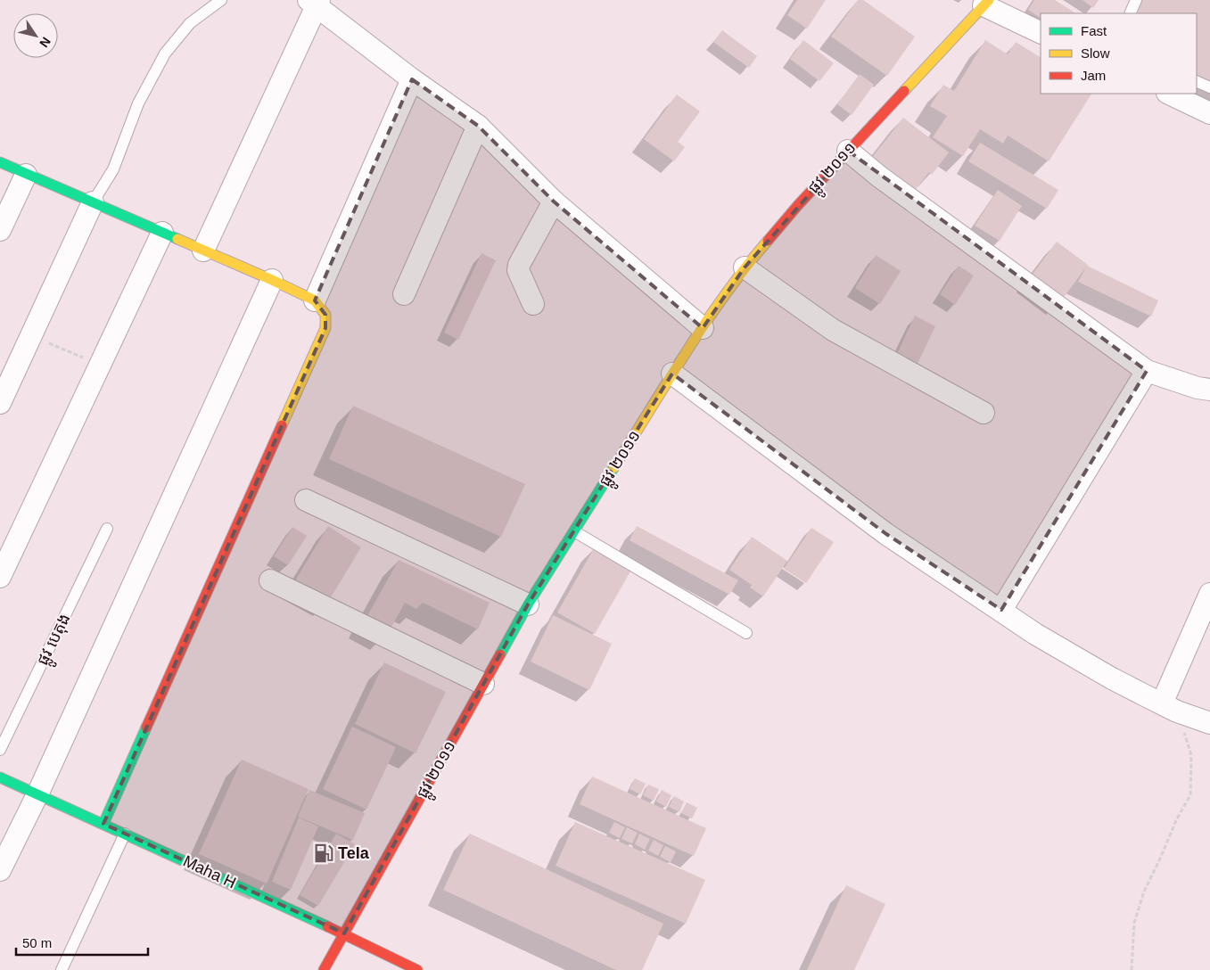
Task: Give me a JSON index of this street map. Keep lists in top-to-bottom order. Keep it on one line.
{"streets":{"street":["ផ្លូវ ២០១១","Maha H"],"lane":["ផ្លូវ បេតុង"]},"crossings":[["ផ្លូវ ២០១១","Maha H"]],"places":{"fuel station":["Tela"]},"legend":["Fast","Slow","Jam"],"scale_bar":"50 m","north":"bottom right"}
